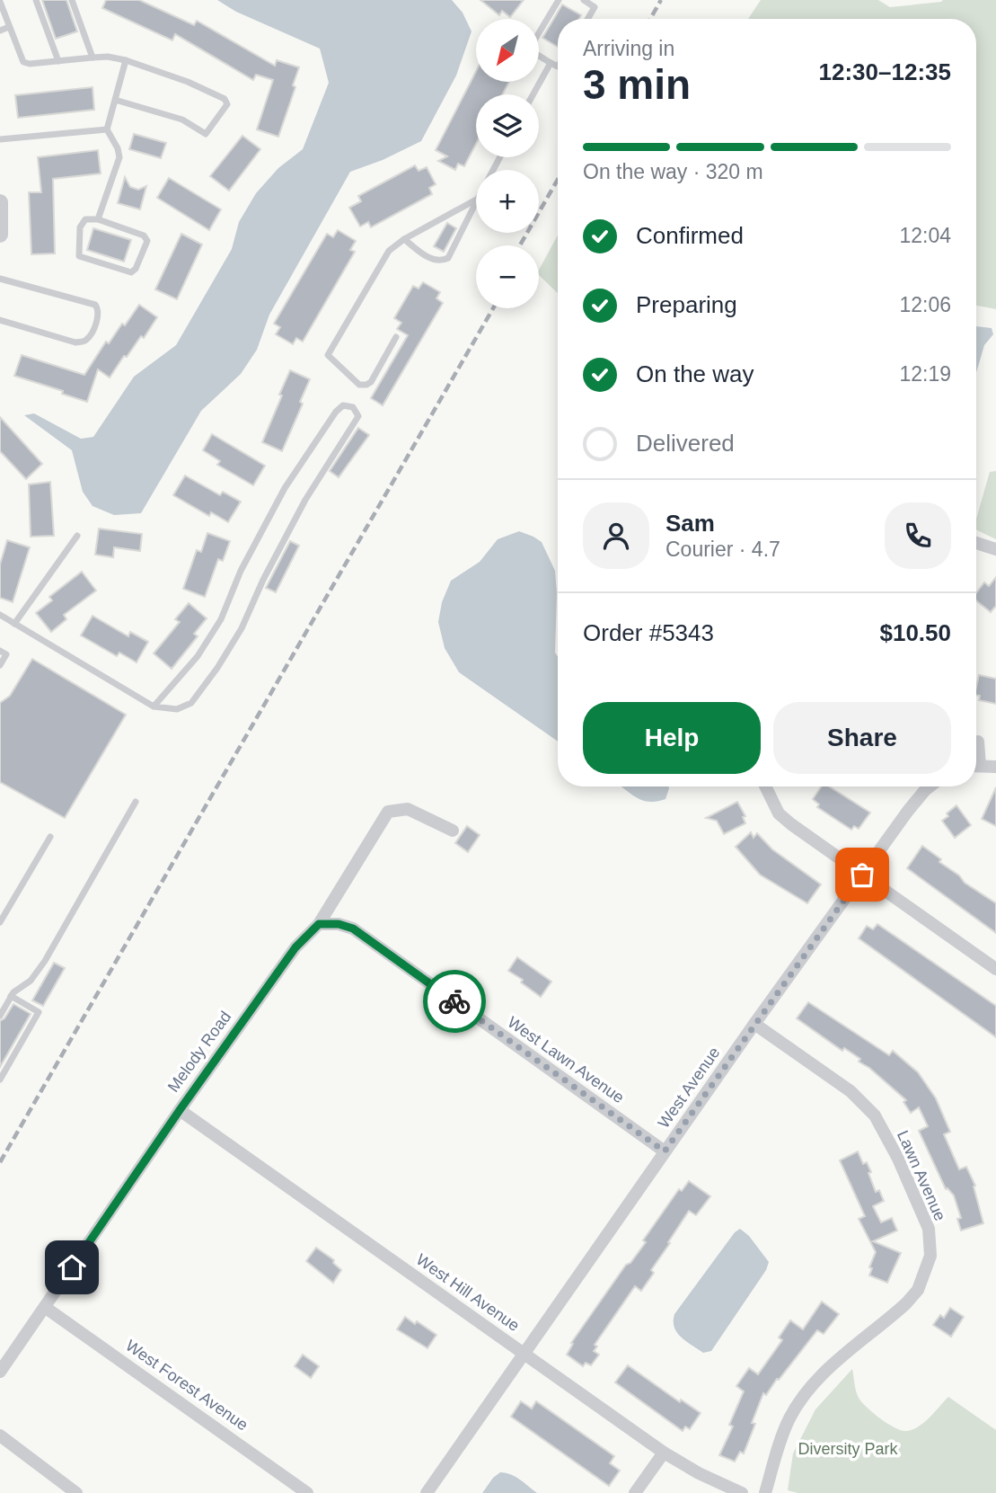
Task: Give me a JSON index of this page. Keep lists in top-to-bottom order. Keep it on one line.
{"streets":{"street":["Melody Road","West Lawn Avenue","West Avenue","Lawn Avenue","West Hill Avenue","West Forest Avenue"]},"crossings":[["Melody Road","West Lawn Avenue"],["Melody Road","West Hill Avenue"],["Melody Road","West Forest Avenue"],["West Lawn Avenue","West Avenue"],["West Avenue","Lawn Avenue"],["West Avenue","West Hill Avenue"]],"parks":["Diversity Park"],"north":"bottom left","page":{"map_buttons":["+","−"],"heading":["3 min","Arriving in","12:30–12:35"],"panel":["Sam","Courier · 4.7","Order #5343","$10.50"],"bar":"On the way · 320 m","list":[["Confirmed","12:04"],["Preparing","12:06"],["On the way","12:19"],"Delivered"],"buttons":["Help","Share"]}}
